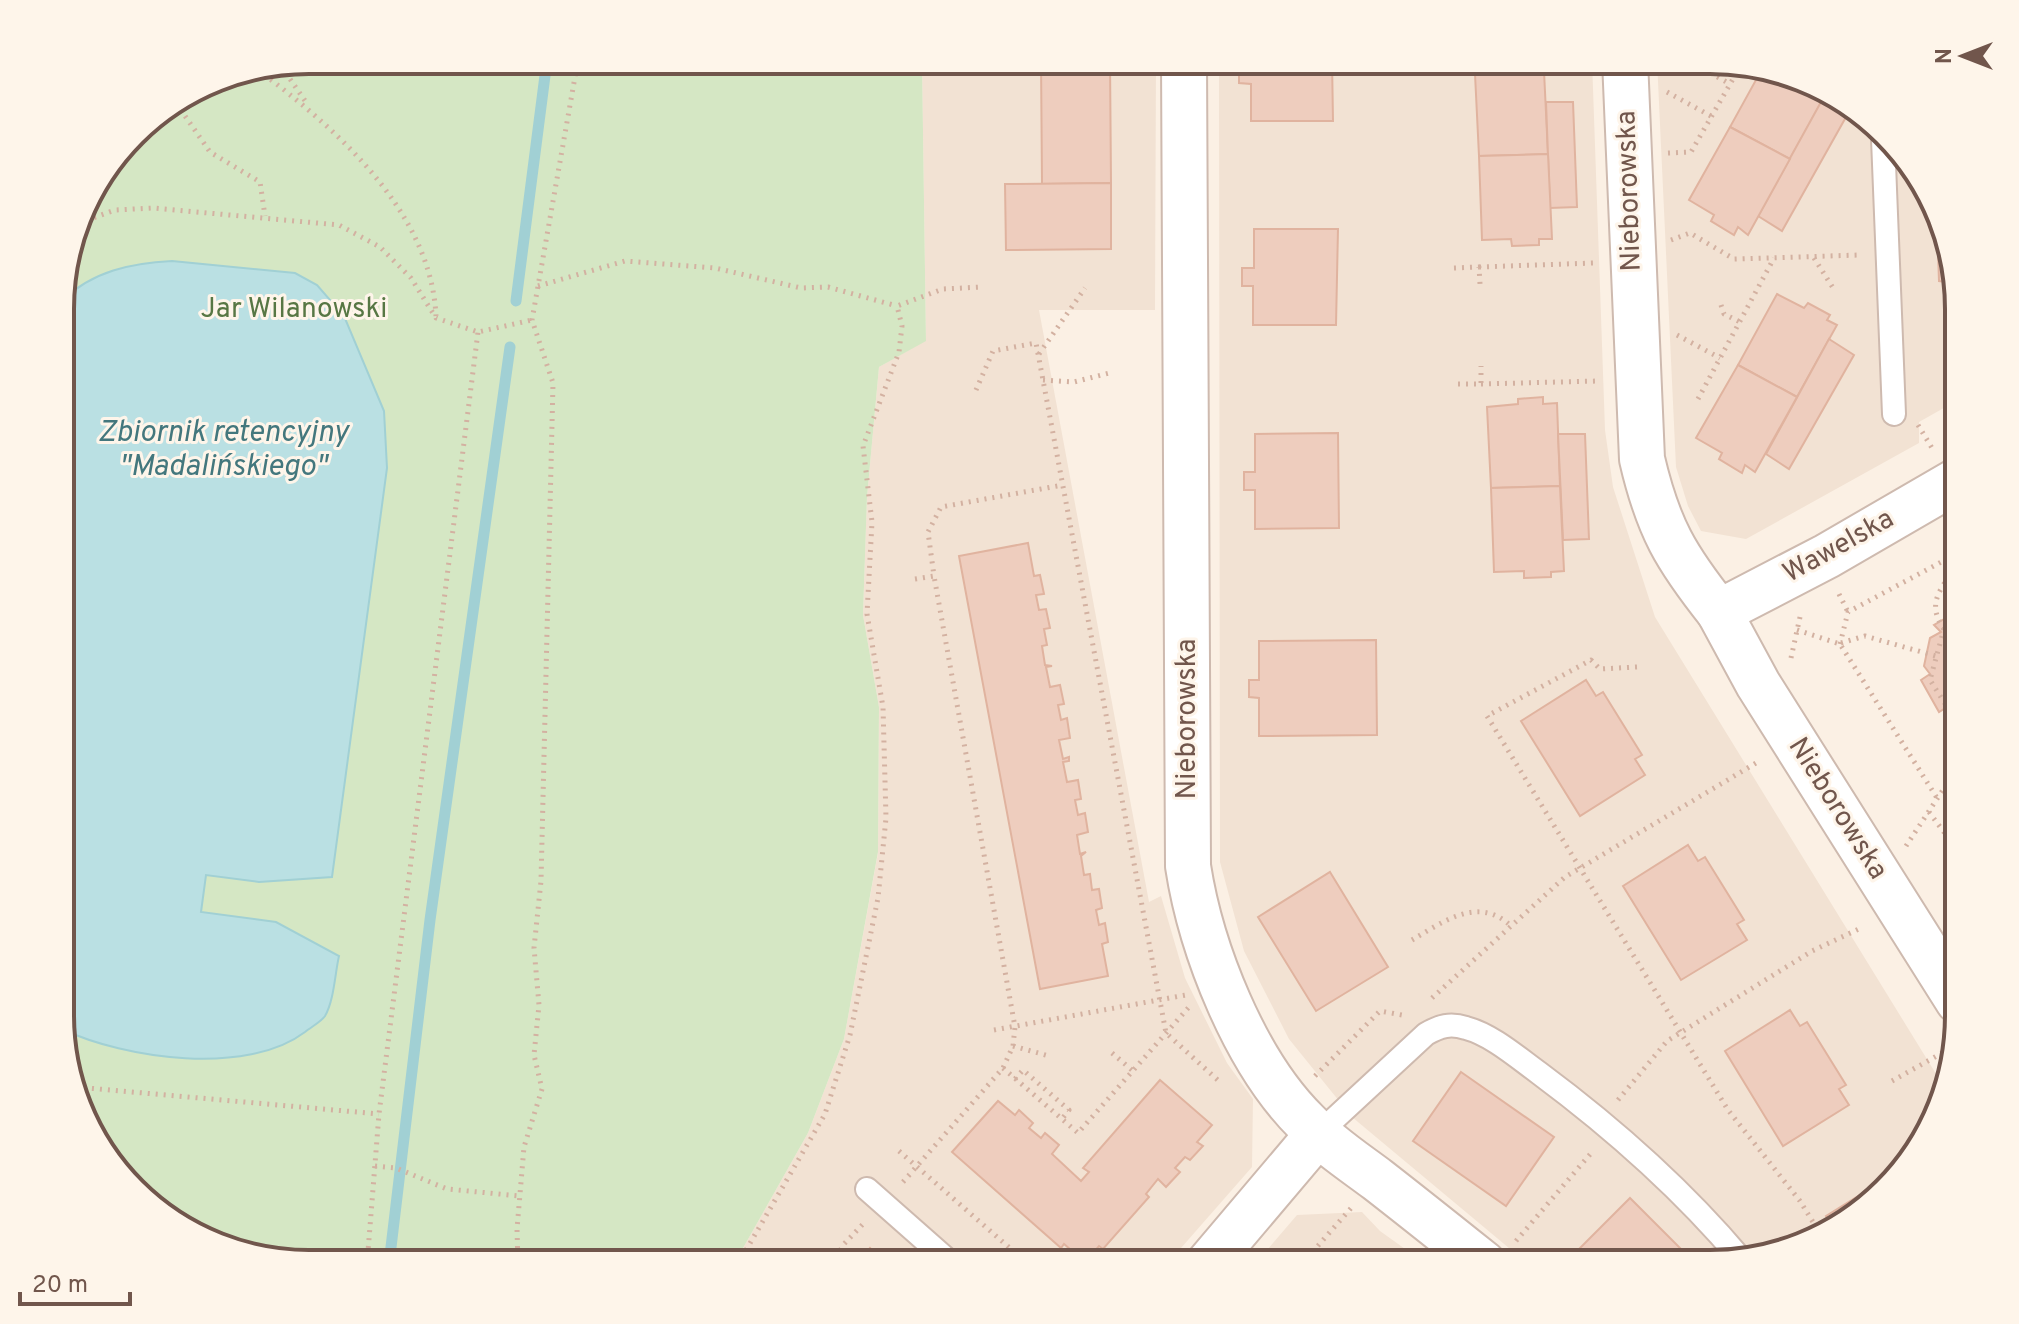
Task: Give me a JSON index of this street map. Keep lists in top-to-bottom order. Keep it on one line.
{"streets":{"street":["Nieborowska","Wawelska"]},"crossings":[["Nieborowska","Wawelska"]],"water":["Zbiornik retencyjny \"Madalińskiego\""],"parks":["Jar Wilanowski"],"scale_bar":"20 m","north":"left"}
